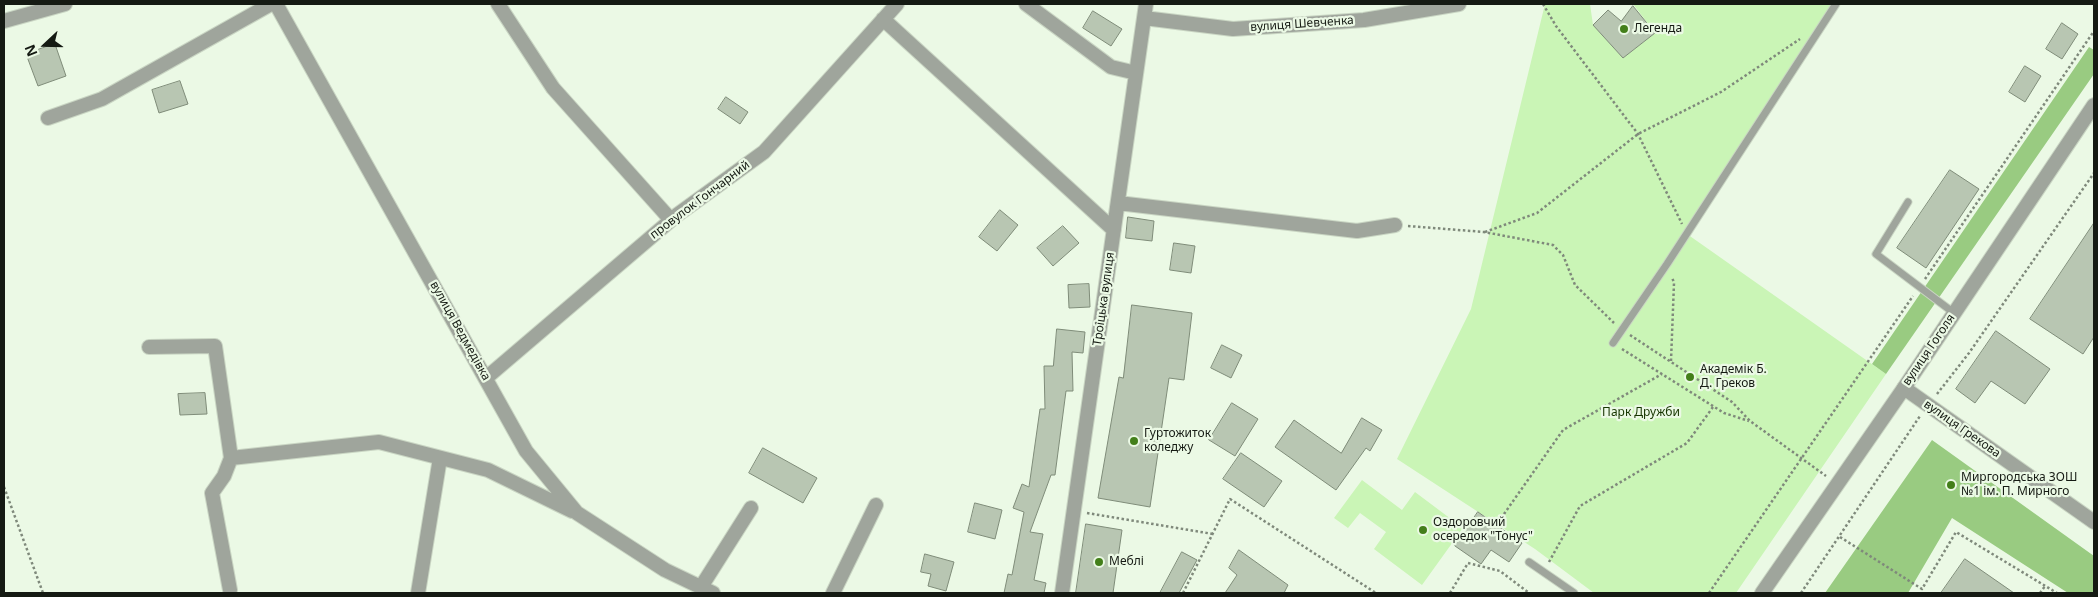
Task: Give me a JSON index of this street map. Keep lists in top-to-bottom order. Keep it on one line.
{"streets":{"street":["вулиця Шевченка","провулок Гончарний","Троїцька вулиця","вулиця Ведмедівка","вулиця Гоголя","вулиця Грекова"]},"crossings":[["вулиця Шевченка","Троїцька вулиця"],["провулок Гончарний","вулиця Ведмедівка"],["вулиця Гоголя","вулиця Грекова"]],"parks":["Парк Дружби"],"places":["Легенда","Академік Б. Д. Греков","Гуртожиток коледжу","Миргородська ЗОШ №1 ім. П. Мирного","Оздоровчий осередок \"Тонус\"","Меблі"],"north":"left"}
